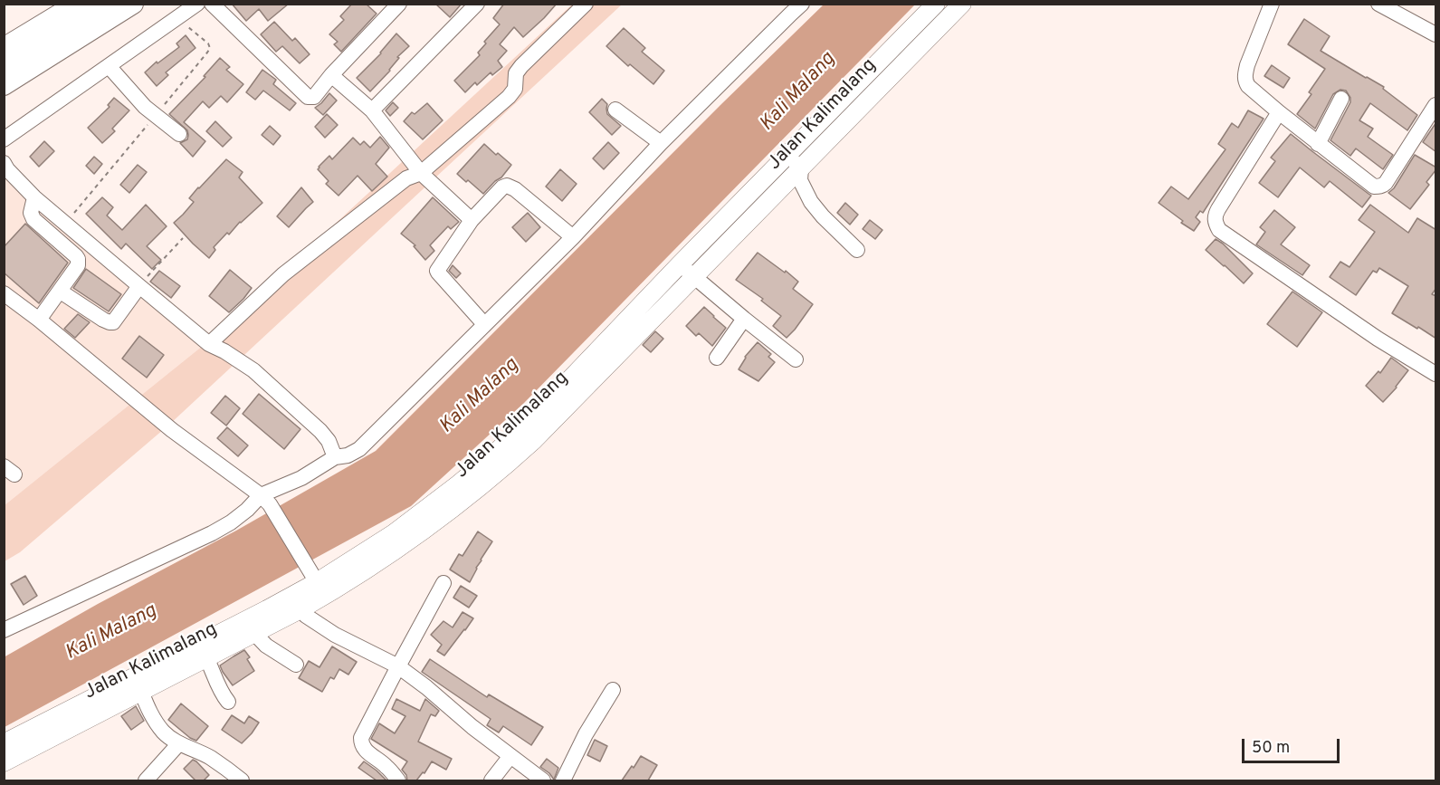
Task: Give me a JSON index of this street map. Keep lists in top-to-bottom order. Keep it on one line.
{"streets":{"main road":["Jalan Kalimalang"]},"water":["Kali Malang"],"scale_bar":"50 m"}
